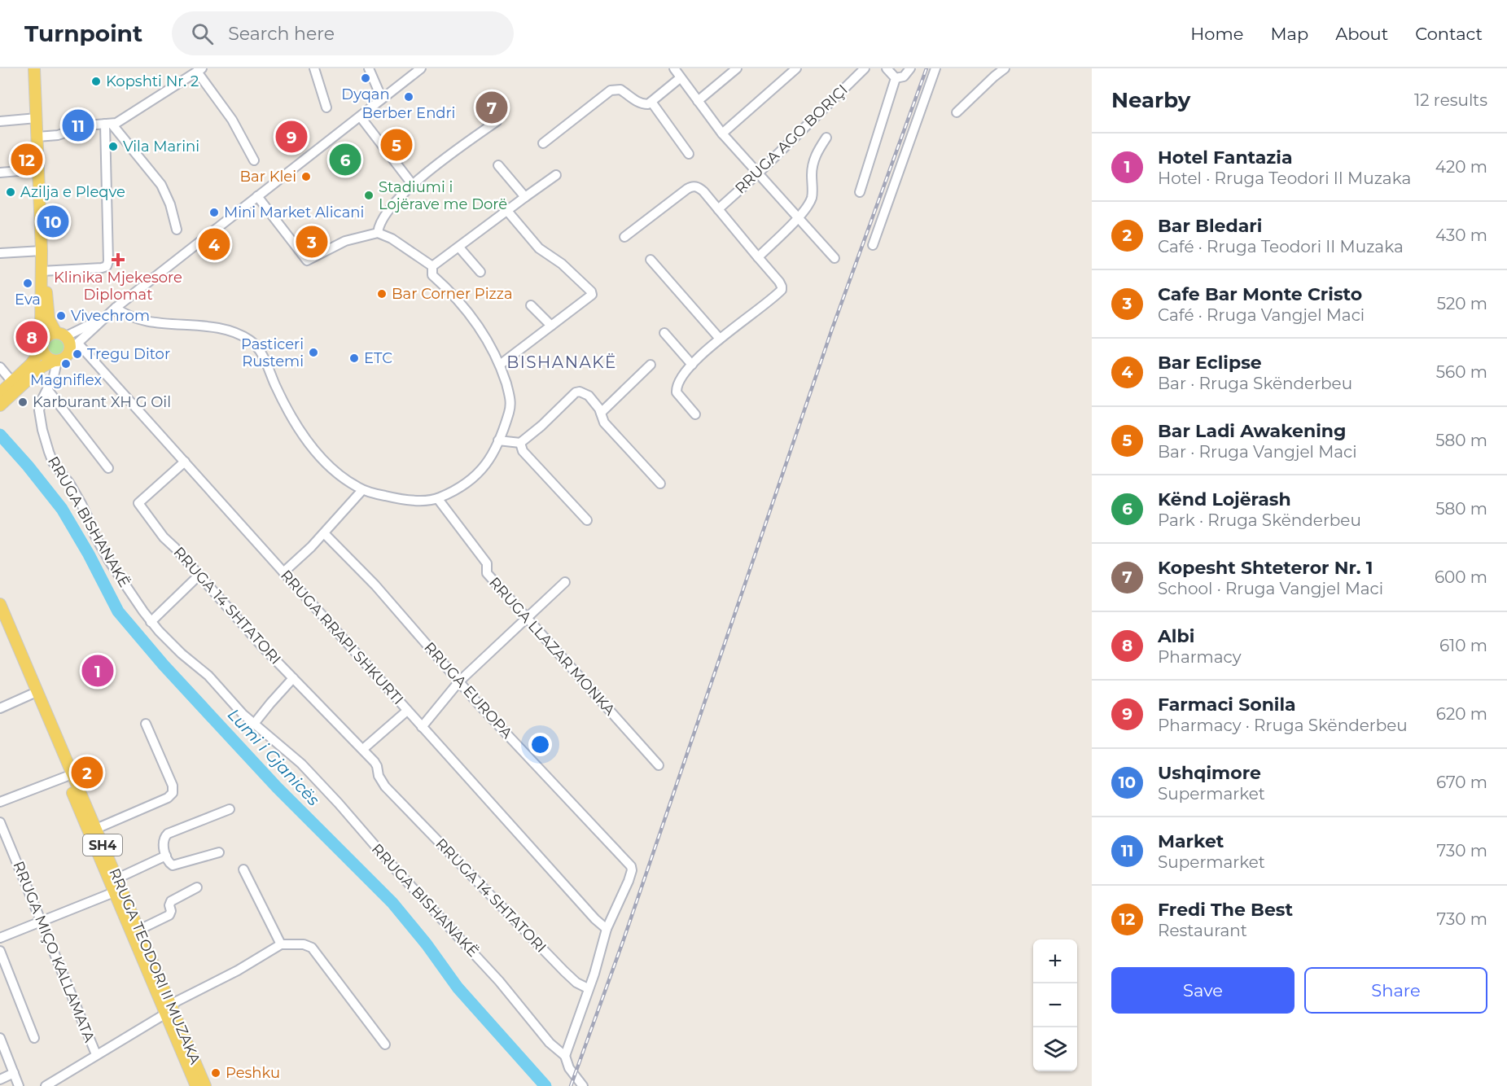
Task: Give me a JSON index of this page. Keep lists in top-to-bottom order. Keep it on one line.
{"streets":{"main road":["SH4","RRUGA TEODORI II MUZAKA"],"street":["RRUGA AGO BORIÇI","RRUGA BISHANAKË","RRUGA 14 SHTATORI","RRUGA RRAPI SHKURTI","RRUGA LLAZAR MONKA","RRUGA EUROPA","RRUGA MIÇO KALLAMATA"]},"crossings":[["RRUGA BISHANAKË","RRUGA RRAPI SHKURTI"],["RRUGA 14 SHTATORI","RRUGA RRAPI SHKURTI"],["RRUGA RRAPI SHKURTI","RRUGA EUROPA"]],"districts":["BISHANAKË"],"water":["Lumi i Gjanicës"],"places":{"other":["Dyqan","Kopshti Nr. 2","Berber Endri","Vila Marini","Bar Klei","Azilja e Pleqve","Stadiumi i Lojërave me Dorë","Mini Market Alicani","Eva","Bar Corner Pizza","Vivechrom","Pasticeri Rustemi","Tregu Ditor","ETC","Magniflex","Karburant XH G Oil","Peshku"],"health":["Klinika Mjekesore Diplomat"]},"page":{"header":"Turnpoint","search":"Search here","nav":["Home","Map","About","Contact"],"heading":["Nearby","12 results"],"pins":["7","11","9","5","6","12","10","3","4","8","1","2"],"list":[{"mark":"1","name":"Hotel Fantazia","note":"Hotel · Rruga Teodori II Muzaka","value":"420 m"},{"mark":"2","name":"Bar Bledari","note":"Café · Rruga Teodori II Muzaka","value":"430 m"},{"mark":"3","name":"Cafe Bar Monte Cristo","note":"Café · Rruga Vangjel Maci","value":"520 m"},{"mark":"4","name":"Bar Eclipse","note":"Bar · Rruga Skënderbeu","value":"560 m"},{"mark":"5","name":"Bar Ladi Awakening","note":"Bar · Rruga Vangjel Maci","value":"580 m"},{"mark":"6","name":"Kënd Lojërash","note":"Park · Rruga Skënderbeu","value":"580 m"},{"mark":"7","name":"Kopesht Shteteror Nr. 1","note":"School · Rruga Vangjel Maci","value":"600 m"},{"mark":"8","name":"Albi","note":"Pharmacy","value":"610 m"},{"mark":"9","name":"Farmaci Sonila","note":"Pharmacy · Rruga Skënderbeu","value":"620 m"},{"mark":"10","name":"Ushqimore","note":"Supermarket","value":"670 m"},{"mark":"11","name":"Market","note":"Supermarket","value":"730 m"},{"mark":"12","name":"Fredi The Best","note":"Restaurant","value":"730 m"}],"map_buttons":["+","−"],"buttons":["Save","Share"]}}
